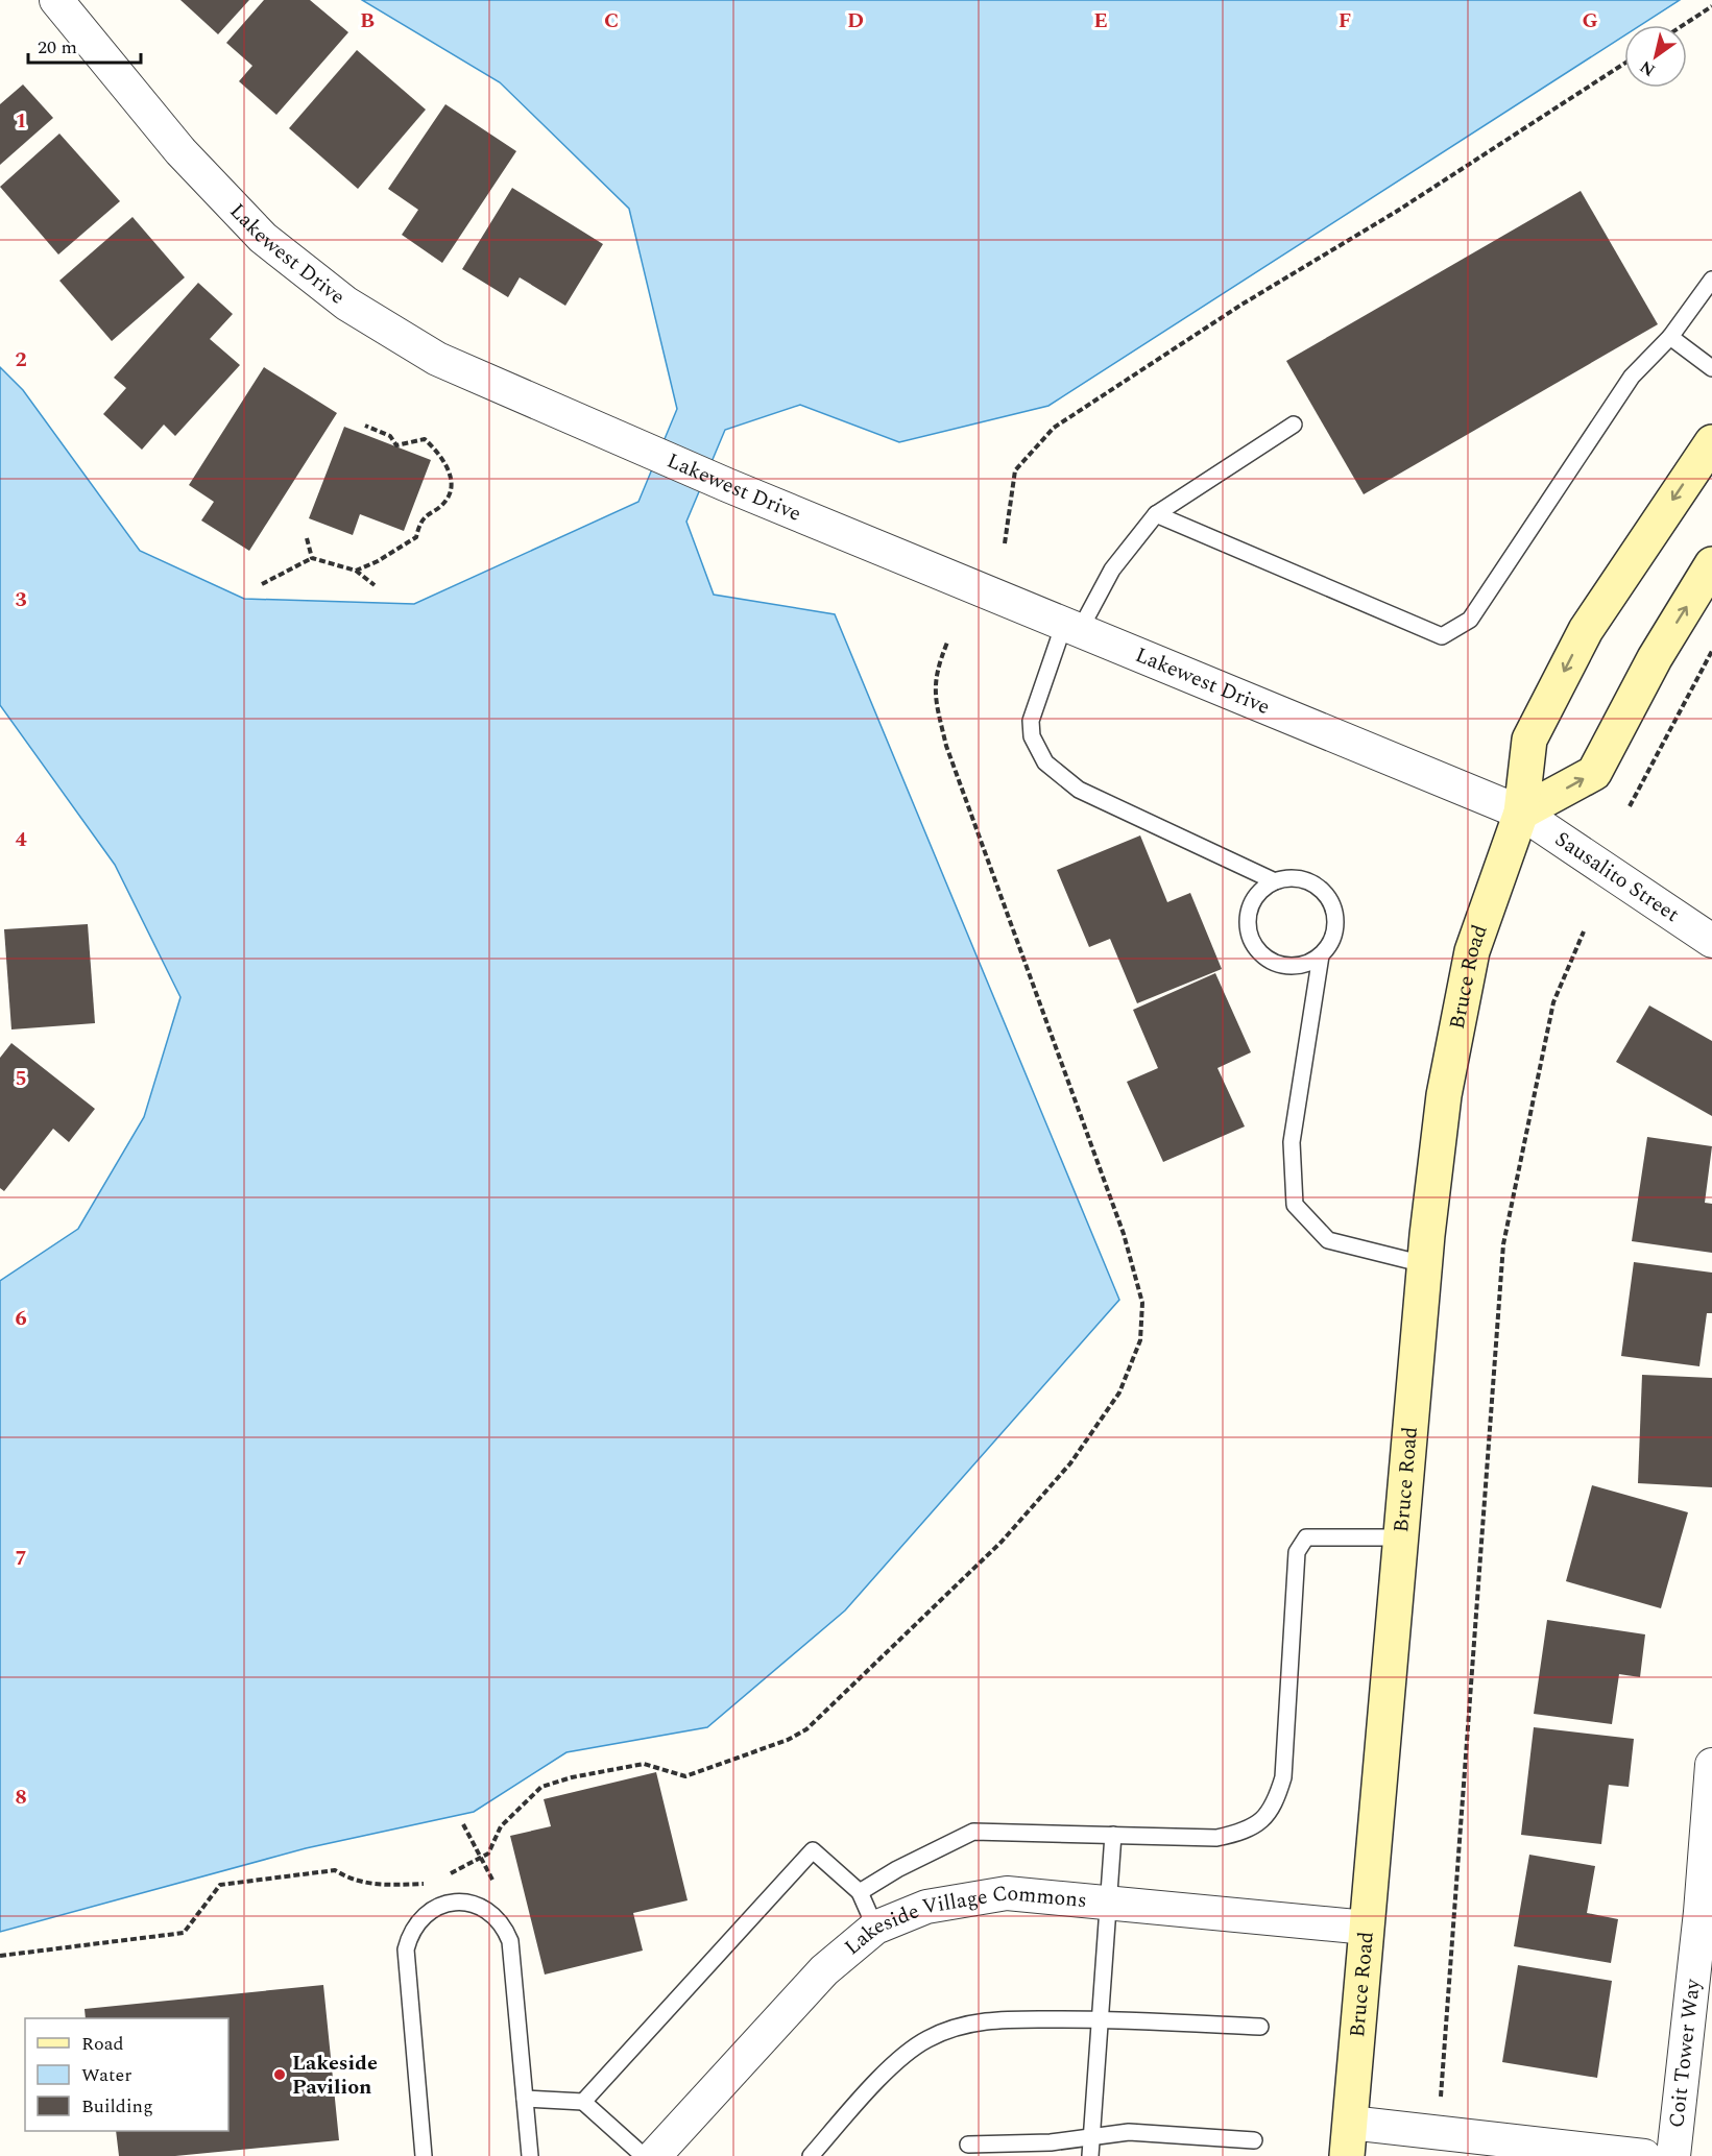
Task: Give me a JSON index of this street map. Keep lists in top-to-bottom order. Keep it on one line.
{"streets":{"main road":["Bruce Road"],"street":["Lakewest Drive","Sausalito Street","Lakeside Village Commons","Coit Tower Way"]},"crossings":[["Lakewest Drive","Sausalito Street"],["Lakewest Drive","Bruce Road"],["Sausalito Street","Bruce Road"],["Bruce Road","Lakeside Village Commons"]],"places":["Lakeside Pavilion"],"legend":["Road","Water","Building"],"scale_bar":"20 m","north":"bottom left","grid":{"columns":["B","C","D","E","F","G"],"rows":["1","2","3","4","5","6","7","8"]}}
